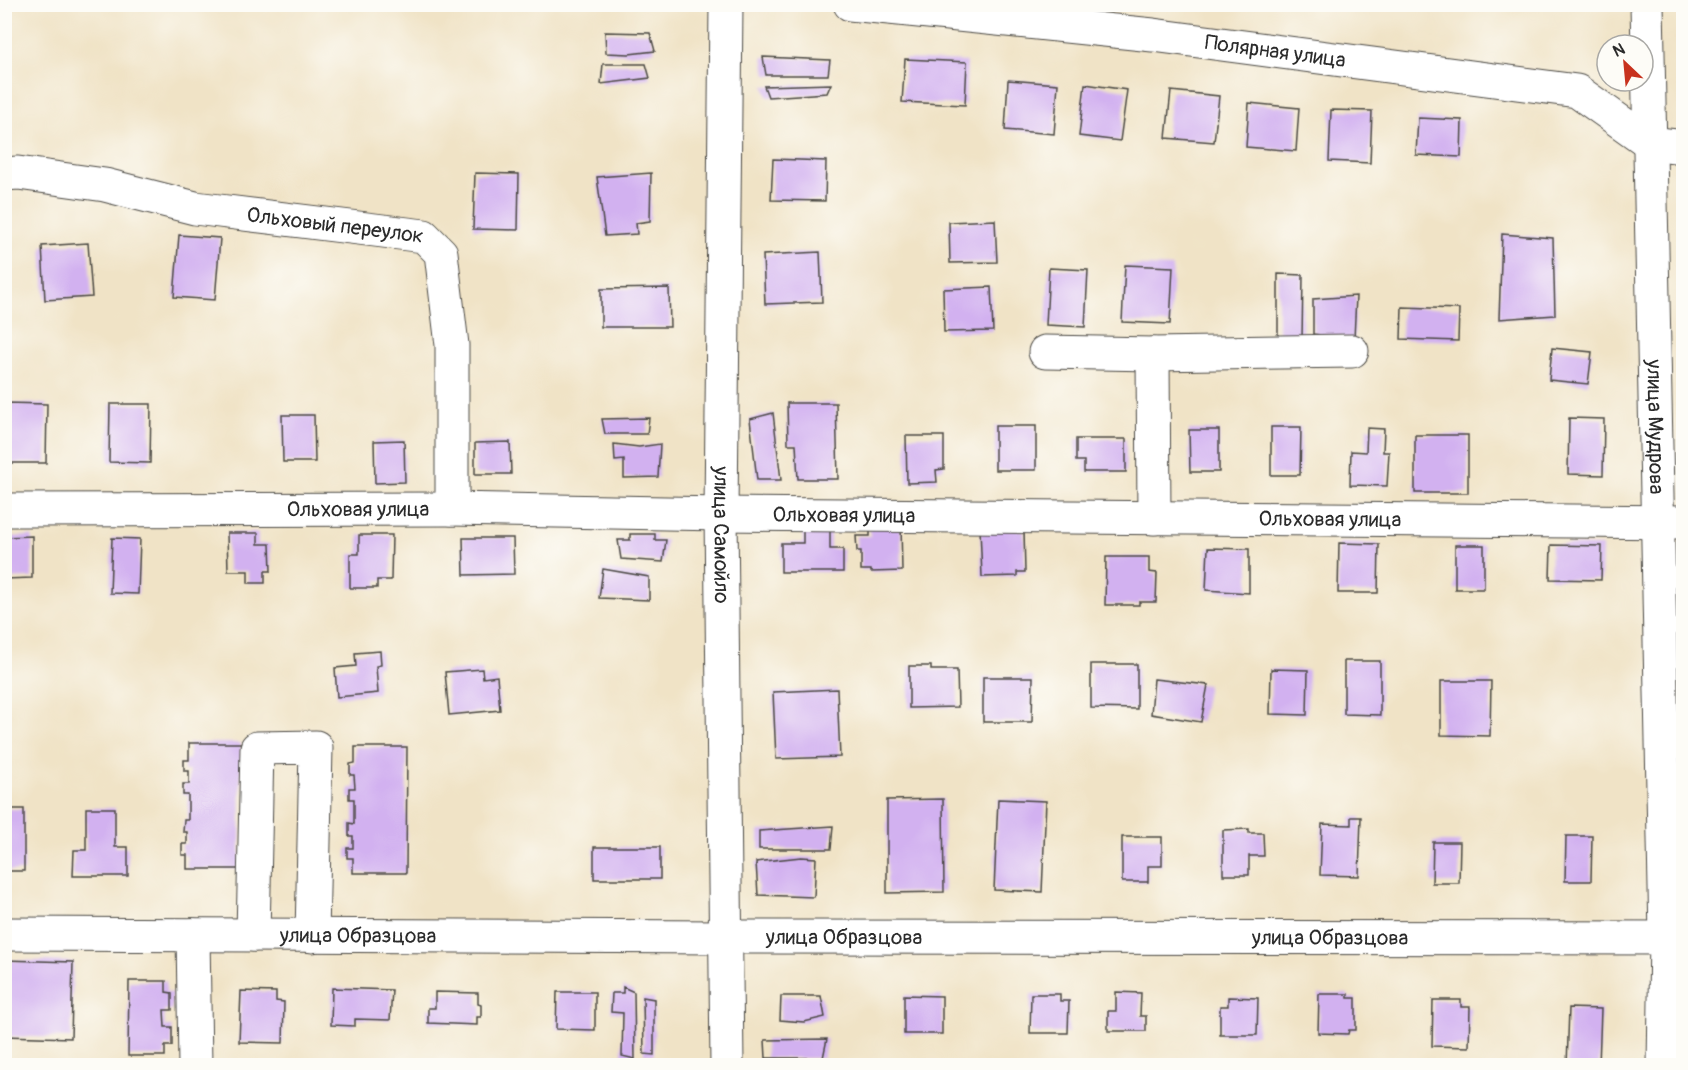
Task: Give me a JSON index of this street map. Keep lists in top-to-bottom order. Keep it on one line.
{"streets":{"street":["Полярная улица","Ольховый переулок","улица Мудрова","Ольховая улица","улица Самойло","улица Образцова"]},"crossings":[["Полярная улица","улица Мудрова"],["Ольховый переулок","Ольховая улица"],["улица Мудрова","Ольховая улица"],["улица Мудрова","улица Образцова"],["Ольховая улица","улица Самойло"],["улица Самойло","улица Образцова"]],"north":"top left"}
